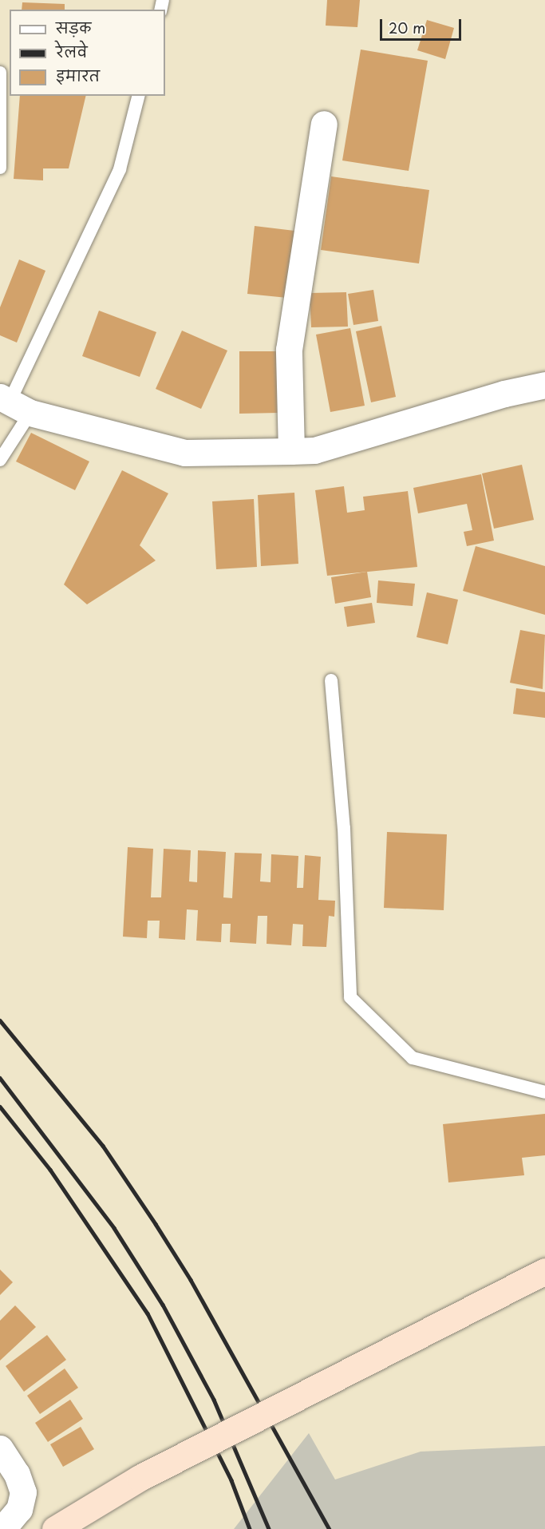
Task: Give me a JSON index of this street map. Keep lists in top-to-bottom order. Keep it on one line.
{"legend":["सड़क","रेलवे","इमारत"],"scale_bar":"20 m"}
